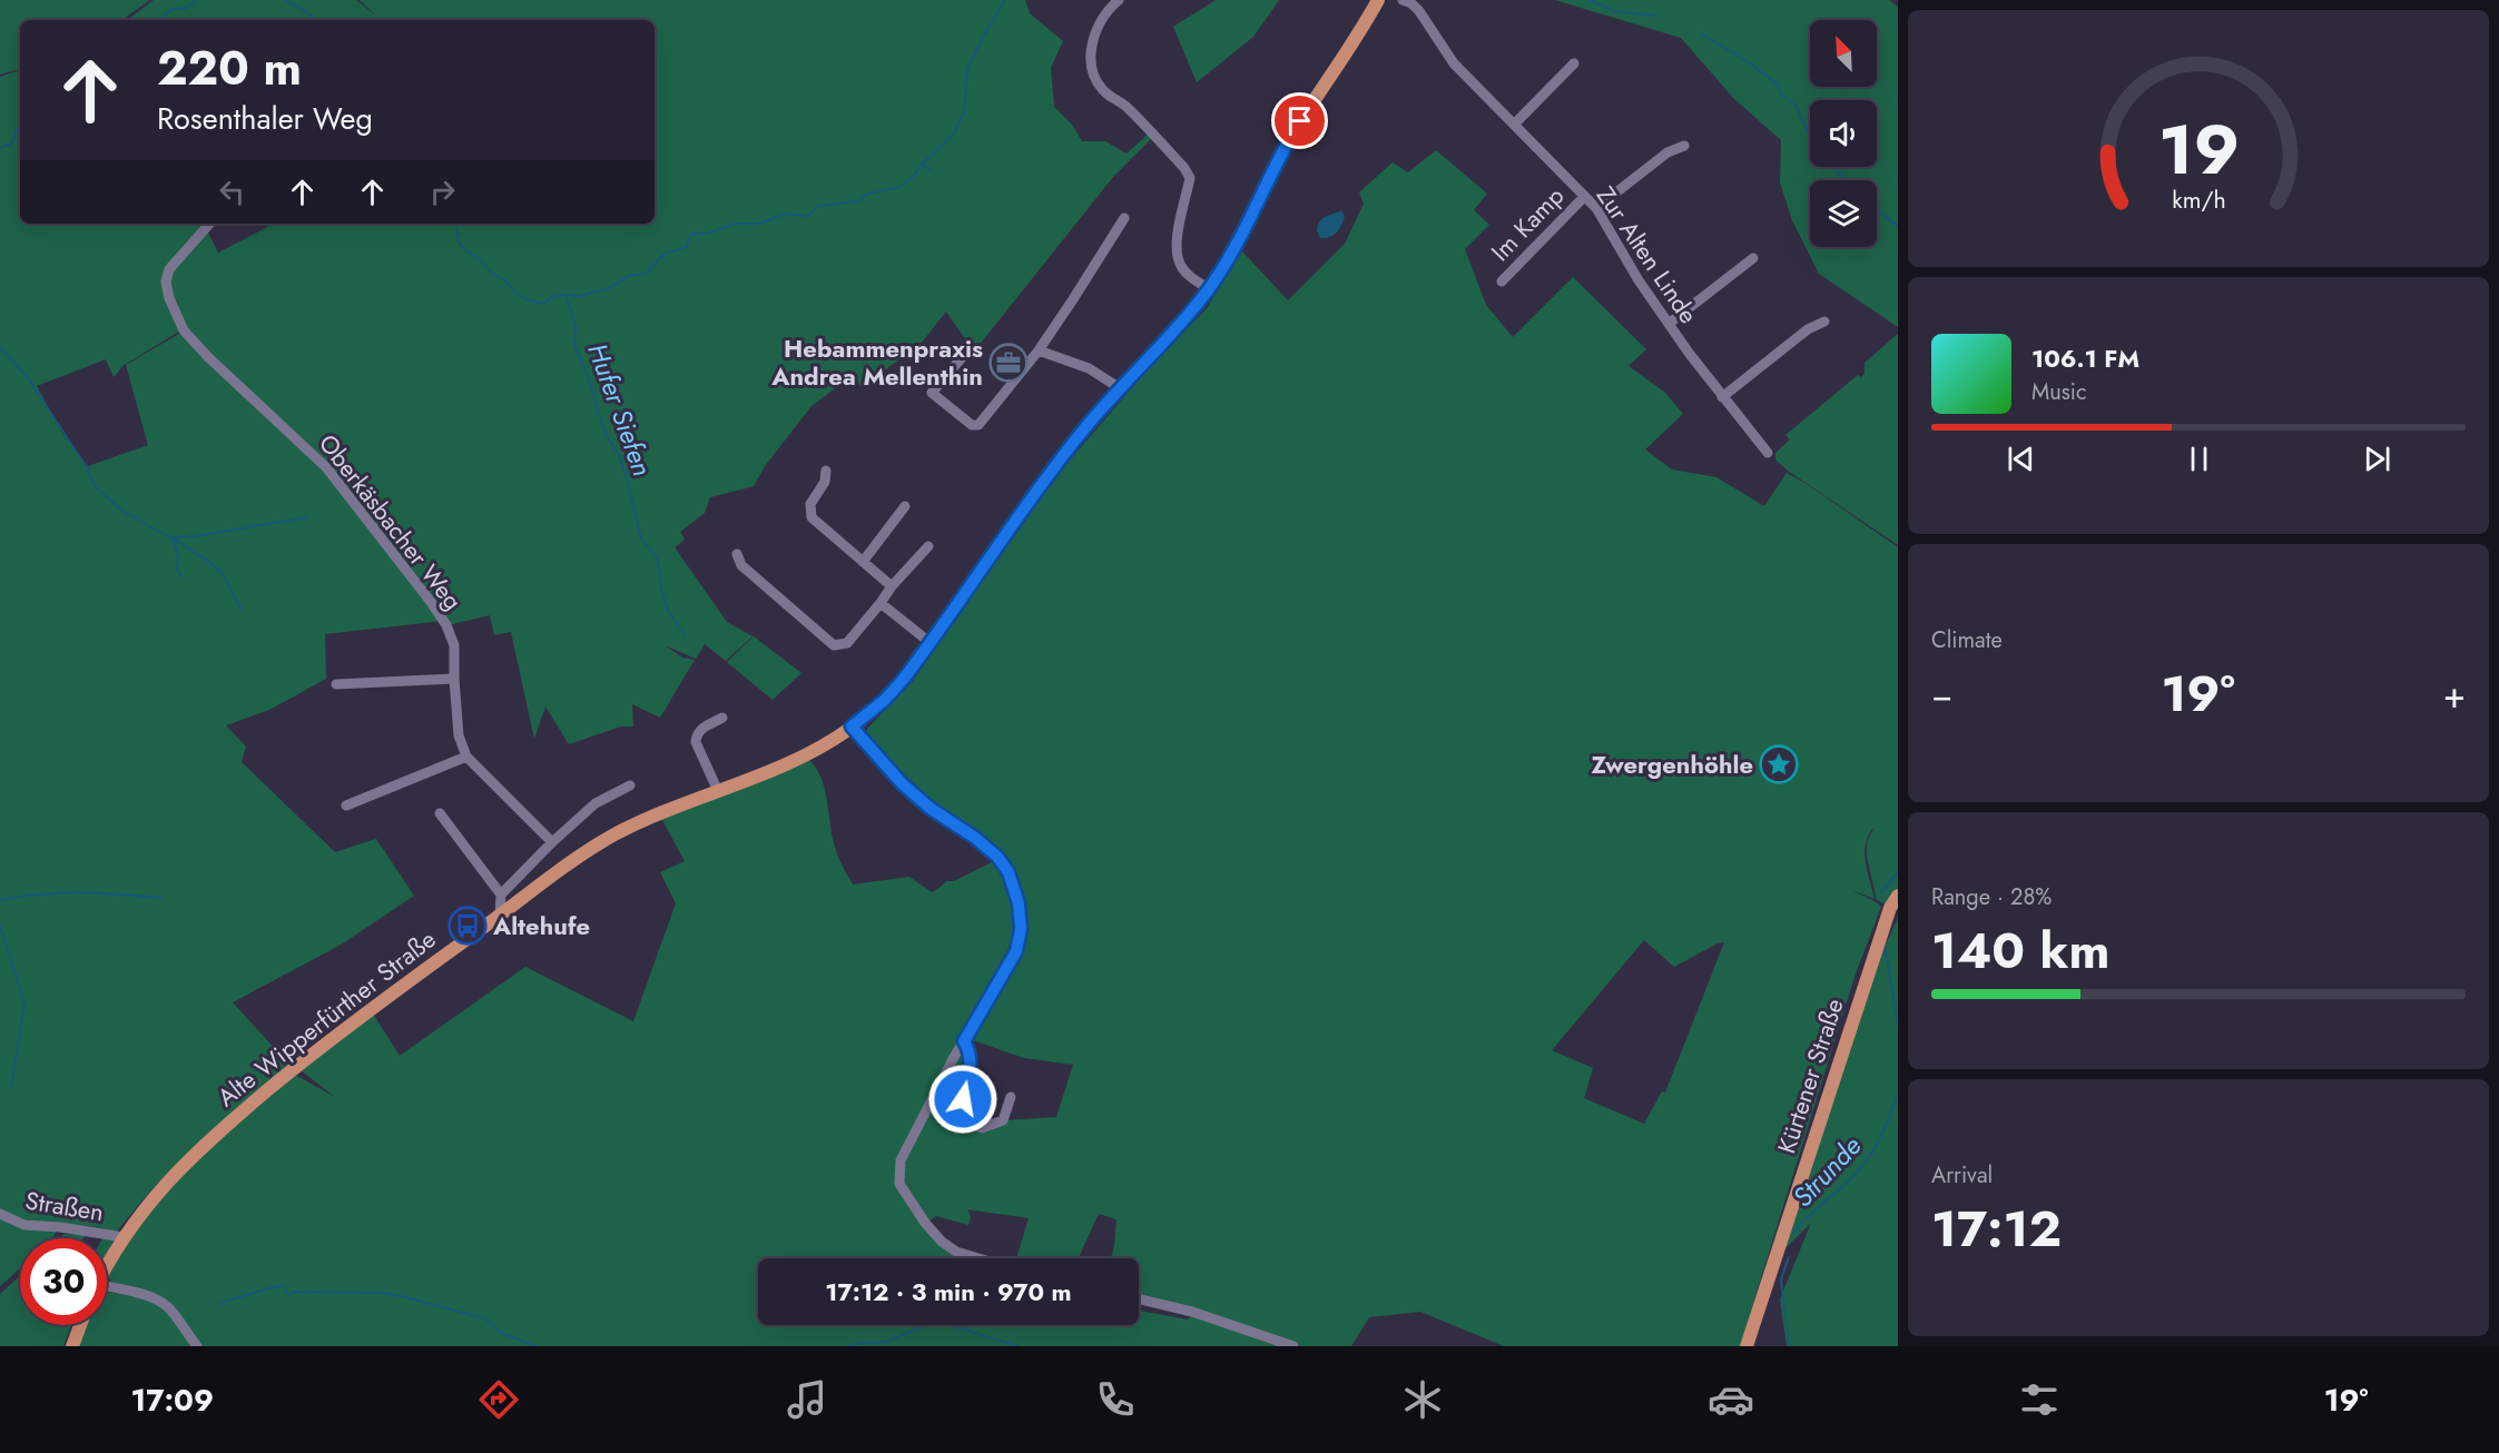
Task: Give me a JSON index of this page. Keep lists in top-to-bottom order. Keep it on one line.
{"streets":{"main road":["Alte Wipperfürther Straße","Kürtener Straße"],"street":["Im Kamp","Zur Alten Linde","Oberkäsbacher Weg","Straßen"]},"crossings":[["Im Kamp","Zur Alten Linde"],["Alte Wipperfürther Straße","Straßen"]],"water":["Hufer Siefen","Strunde"],"places":{"office":["Hebammenpraxis Andrea Mellenthin"],"place":["Zwergenhöhle"],"bus stop":["Altehufe"]},"north":"top left","page":{"turn":["220 m","Rosenthaler Weg"],"song":["106.1 FM","Music"],"tile":["Climate",["Range · 28%","140 km"],["Arrival","17:12"]],"heat":["−","19°","+"],"limit":"30","trip":"17:12 · 3 min · 970 m","tabs":["17:09","19°"],"gauge":["19","km/h"]}}
